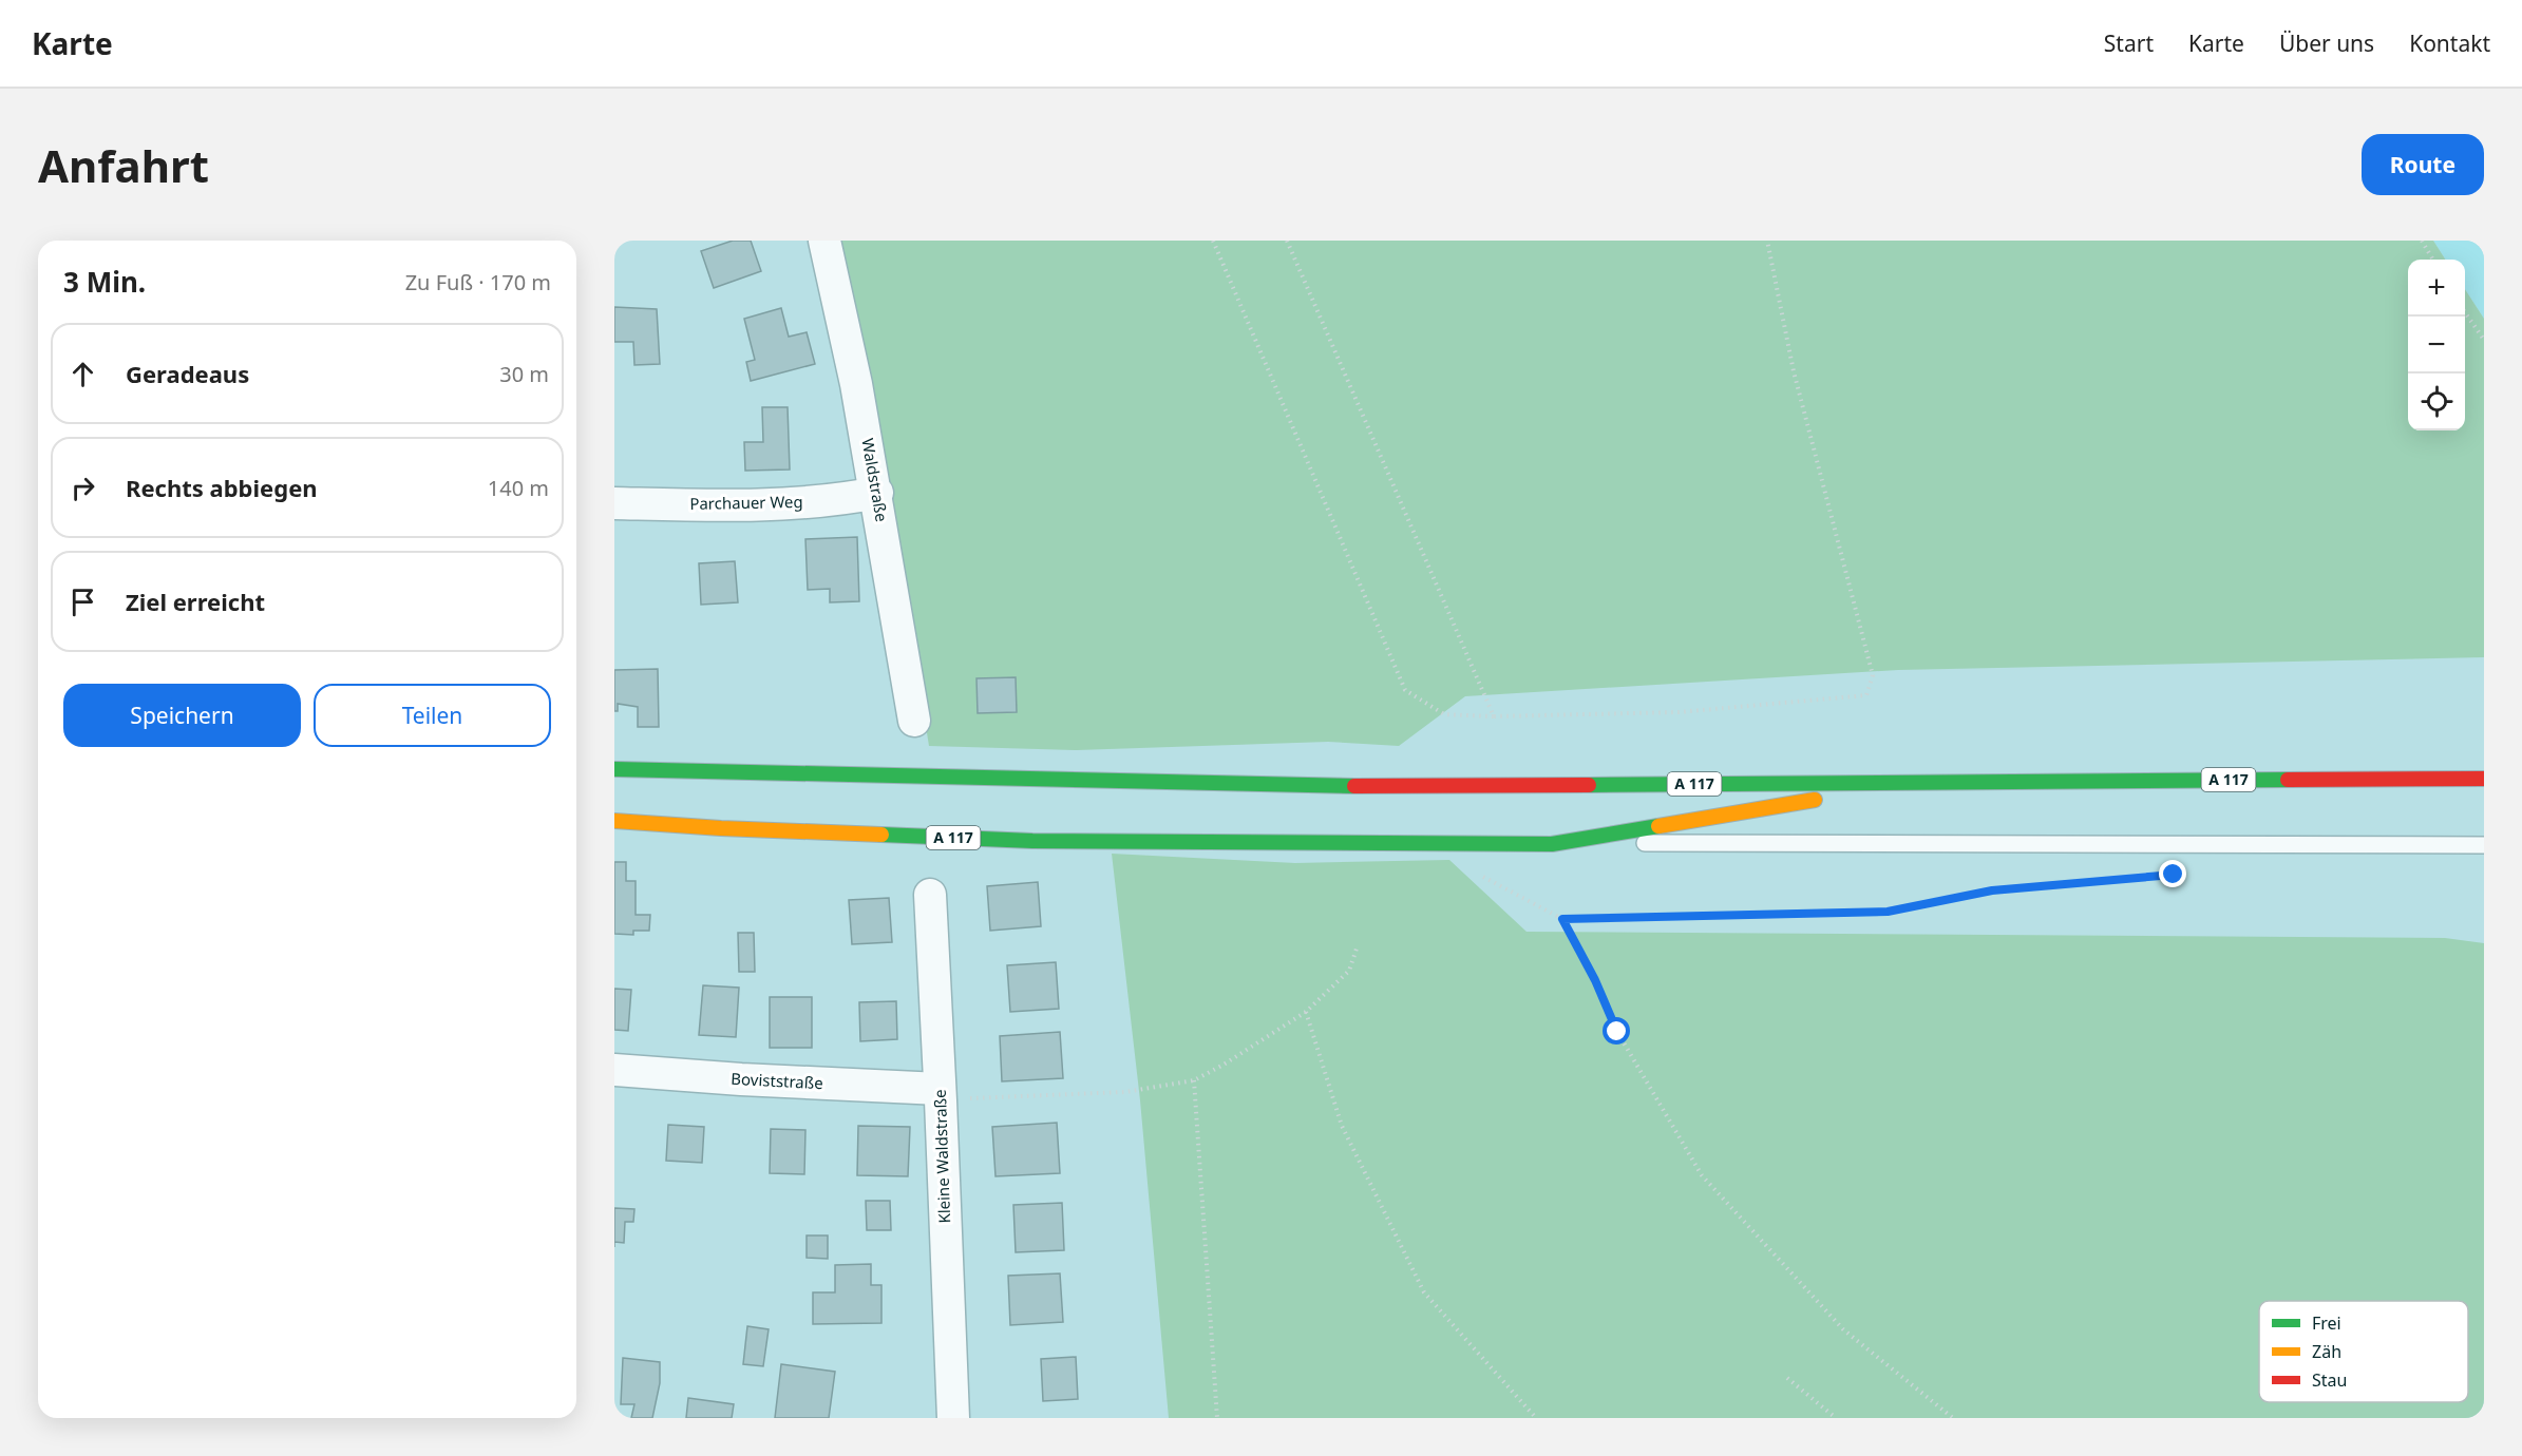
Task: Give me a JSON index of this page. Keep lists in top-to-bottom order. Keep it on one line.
{"streets":{"highway":["A 117"],"street":["Waldstraße","Parchauer Weg","Boviststraße","Kleine Waldstraße"]},"crossings":[["Waldstraße","Parchauer Weg"],["Boviststraße","Kleine Waldstraße"]],"legend":["Frei","Zäh","Stau"],"page":{"header":"Karte","nav":["Start","Karte","Über uns","Kontakt"],"buttons":["Route",["Speichern","Teilen"]],"title":"Anfahrt","heading":["3 Min.","Zu Fuß · 170 m"],"map_buttons":["+","−"],"list":[["Geradeaus","30 m"],["Rechts abbiegen","140 m"],"Ziel erreicht"]}}
